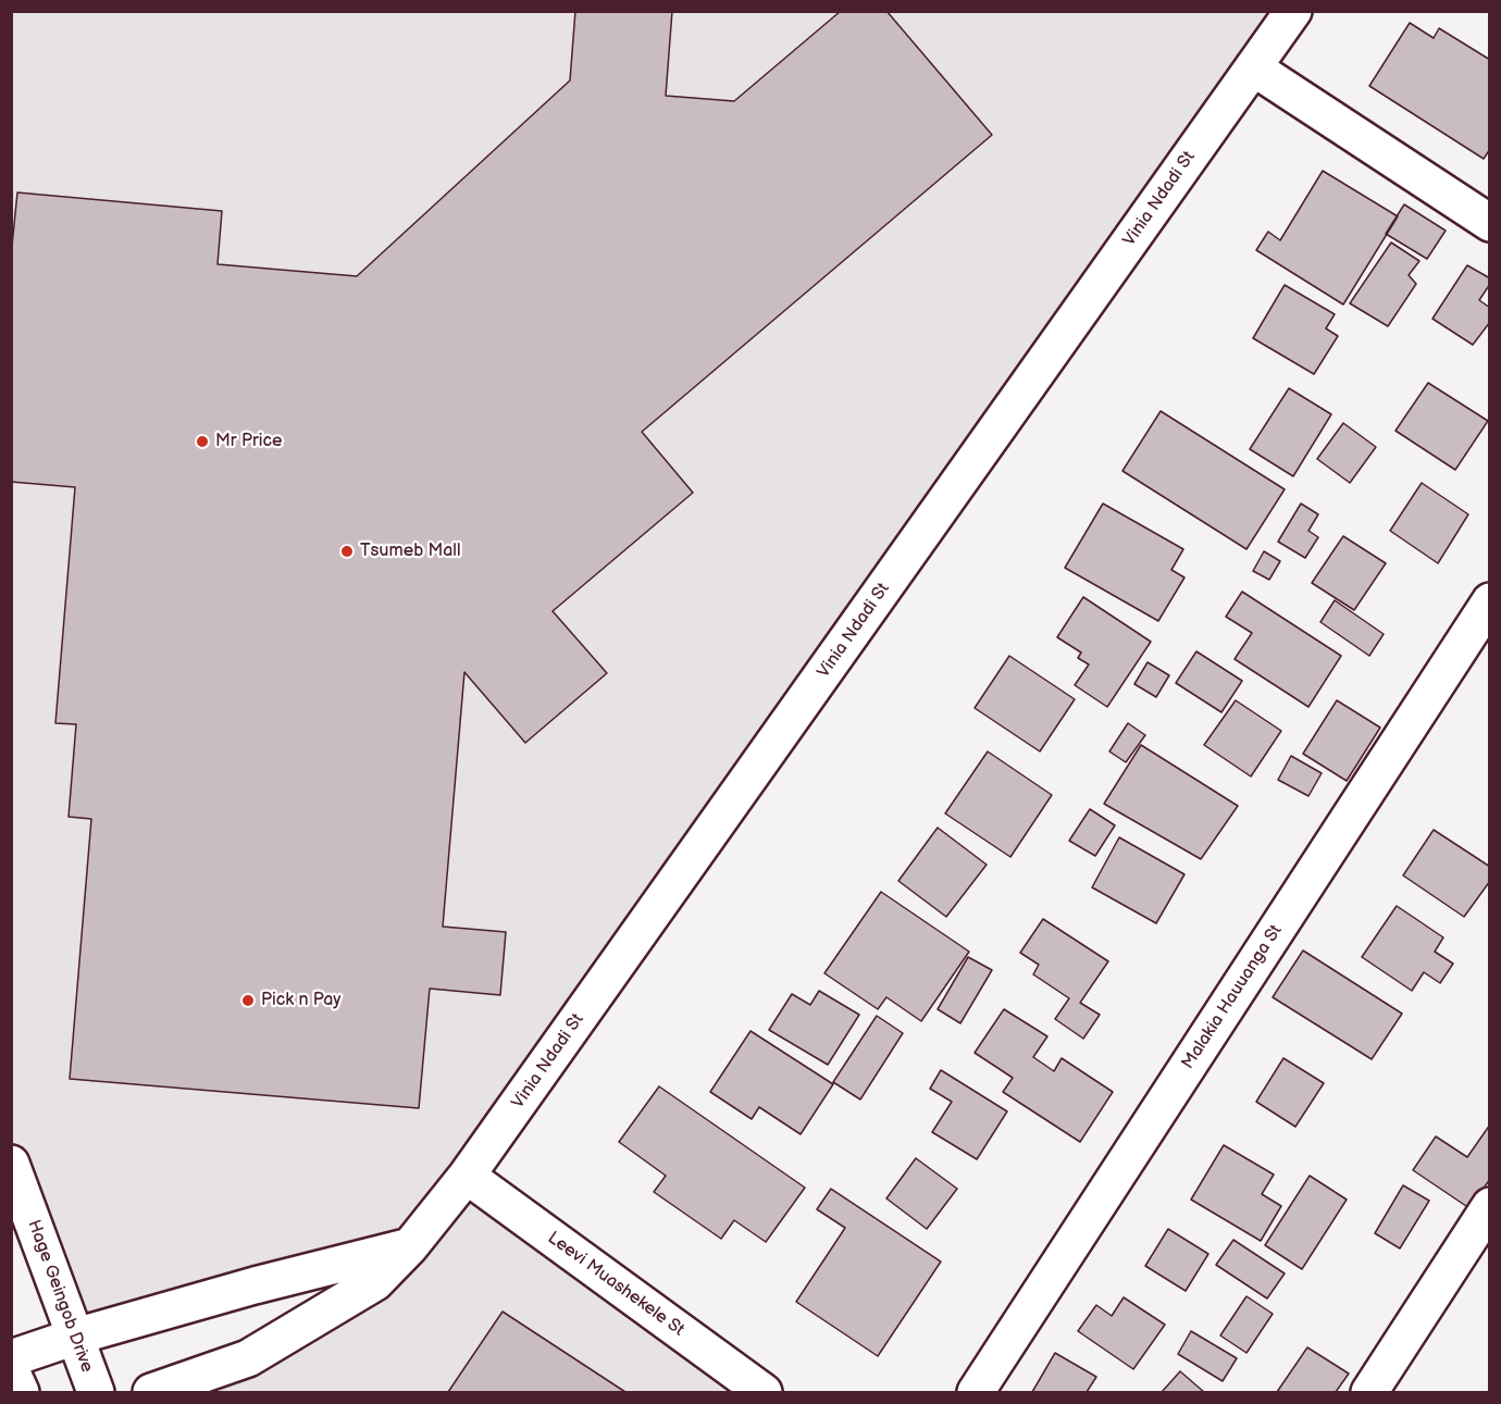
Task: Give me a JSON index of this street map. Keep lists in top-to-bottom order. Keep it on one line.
{"streets":{"main road":["Vinia Ndadi St","Malakia Hauuanga St","Leevi Muashekele St","Hage Geingob Drive"]},"crossings":[["Vinia Ndadi St","Leevi Muashekele St"]],"places":["Mr Price","Tsumeb Mall","Pick n Pay"]}
